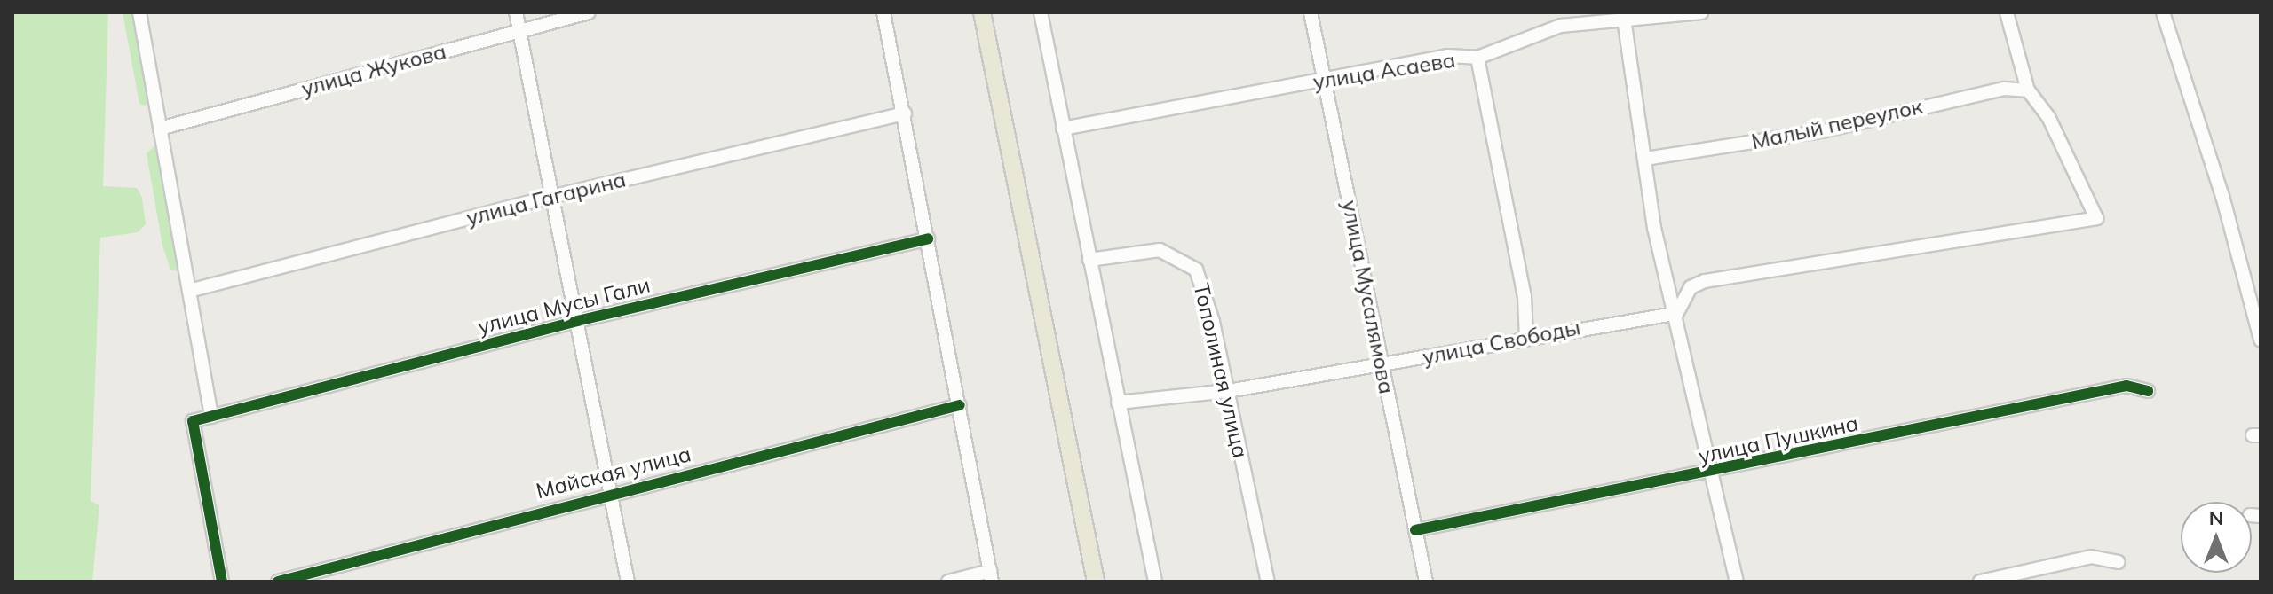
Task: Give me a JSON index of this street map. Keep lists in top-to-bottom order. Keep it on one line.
{"streets":{"street":["улица Жукова","улица Асаева","Малый переулок","улица Гагарина","улица Мусалямова","улица Мусы Гали","улица Свободы","Тополиная улица","улица Пушкина","Майская улица"]},"crossings":[["улица Асаева","улица Мусалямова"],["улица Мусалямова","улица Свободы"],["улица Мусалямова","улица Пушкина"],["улица Свободы","Тополиная улица"]],"north":"top"}
